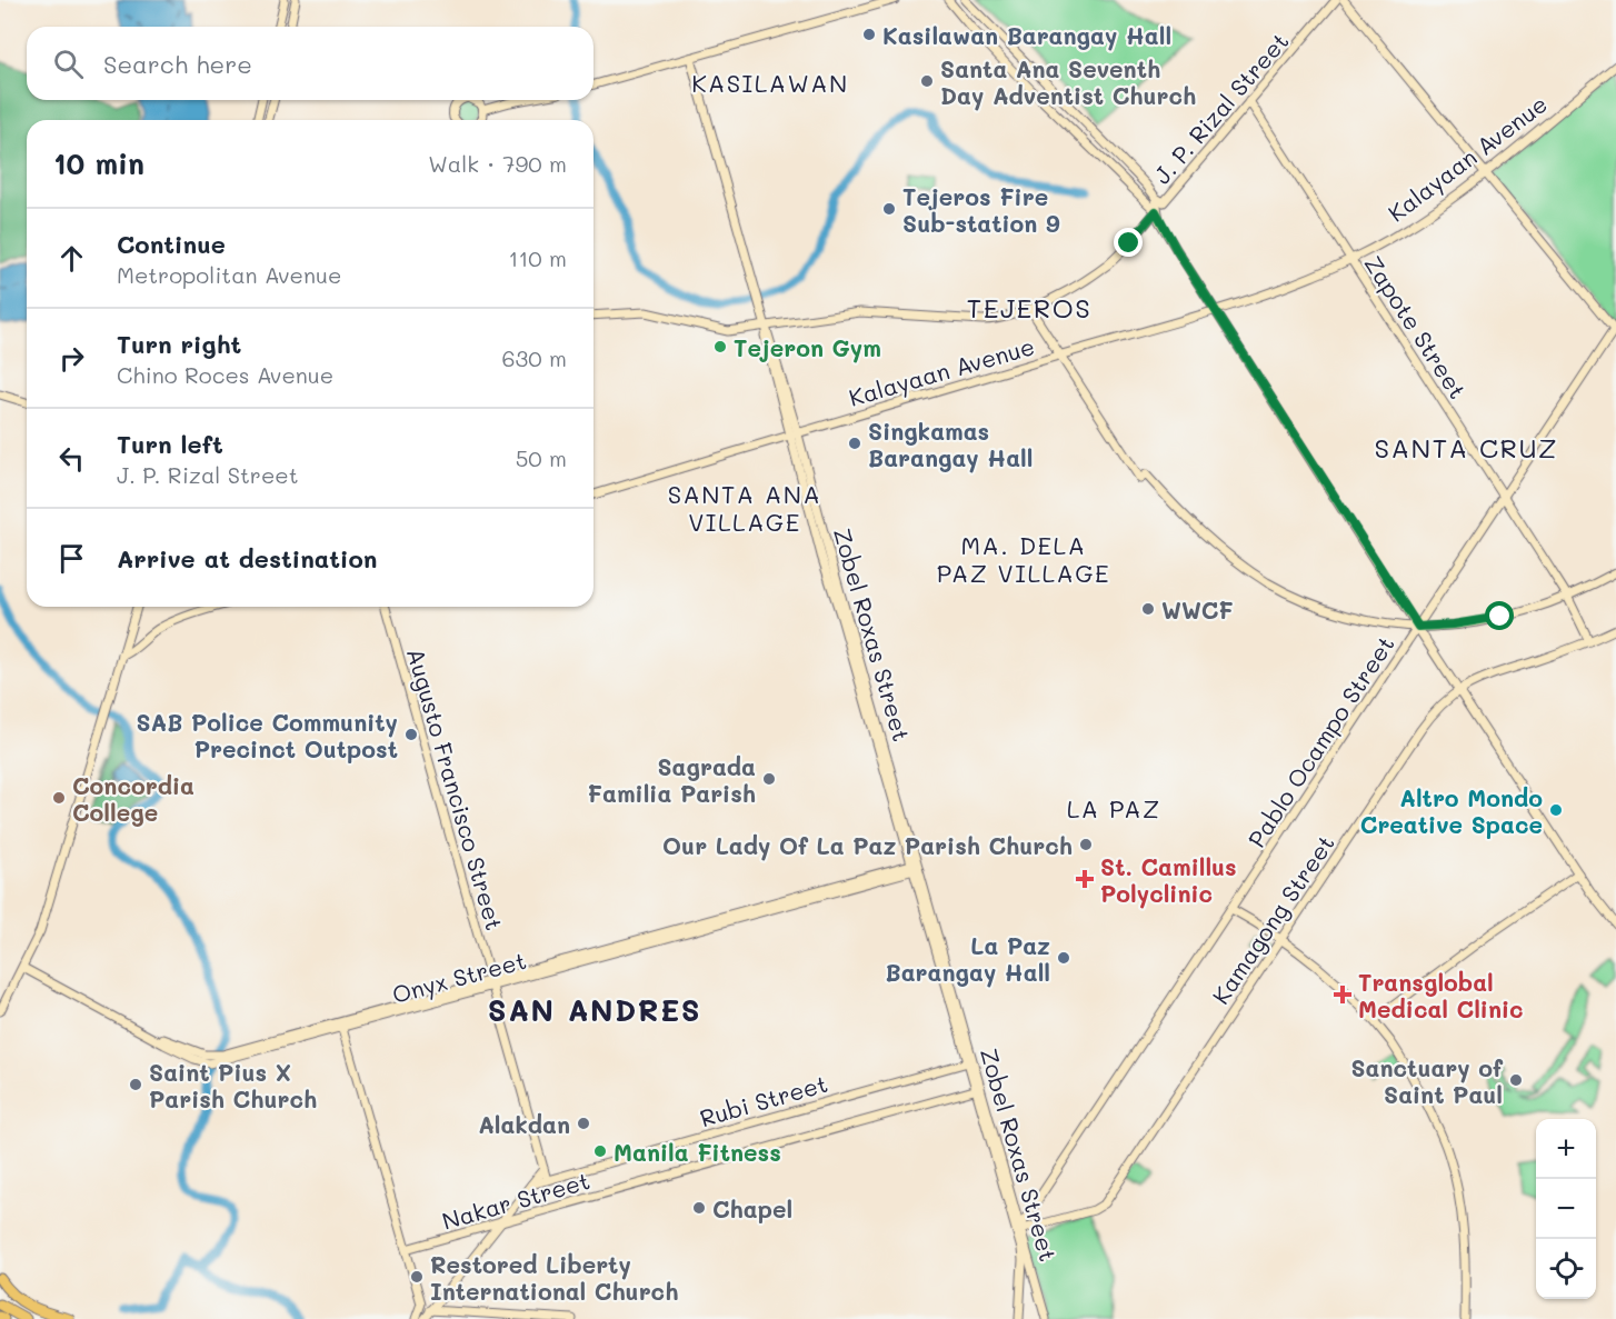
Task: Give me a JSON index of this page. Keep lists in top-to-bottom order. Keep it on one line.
{"streets":{"main road":["J. P. Rizal Street","Kalayaan Avenue","Zapote Street","Zobel Roxas Street","Pablo Ocampo Street","Augusto Francisco Street","Kamagong Street","Onyx Street","Rubi Street","Nakar Street"]},"crossings":[["J. P. Rizal Street","Zapote Street"],["J. P. Rizal Street","Zobel Roxas Street"],["Kalayaan Avenue","Zapote Street"],["Kalayaan Avenue","Zobel Roxas Street"],["Zapote Street","Pablo Ocampo Street"],["Zapote Street","Kamagong Street"],["Zobel Roxas Street","Pablo Ocampo Street"],["Zobel Roxas Street","Kamagong Street"],["Zobel Roxas Street","Onyx Street"],["Zobel Roxas Street","Rubi Street"],["Zobel Roxas Street","Nakar Street"],["Pablo Ocampo Street","Kamagong Street"],["Augusto Francisco Street","Onyx Street"],["Augusto Francisco Street","Rubi Street"]],"districts":["KASILAWAN","TEJEROS","SANTA CRUZ","SANTA ANA VILLAGE","MA. DELA PAZ VILLAGE","LA PAZ","SAN ANDRES"],"places":{"other":["Kasilawan Barangay Hall","Santa Ana Seventh Day Adventist Church","Tejeros Fire Sub-station 9","Tejeron Gym","Singkamas Barangay Hall","WWCF","SAB Police Community Precinct Outpost","Sagrada Familia Parish","Concordia College","Altro Mondo Creative Space","Our Lady Of La Paz Parish Church","La Paz Barangay Hall","Sanctuary of Saint Paul","Saint Pius X Parish Church","Alakdan","Manila Fitness","Chapel","Restored Liberty International Church"],"health":["St. Camillus Polyclinic","Transglobal Medical Clinic"]},"page":{"search":"Search here","heading":["10 min","Walk · 790 m"],"list":[["Continue","Metropolitan Avenue","110 m"],["Turn right","Chino Roces Avenue","630 m"],["Turn left","J. P. Rizal Street","50 m"],"Arrive at destination"],"map_buttons":["+","−"]}}
